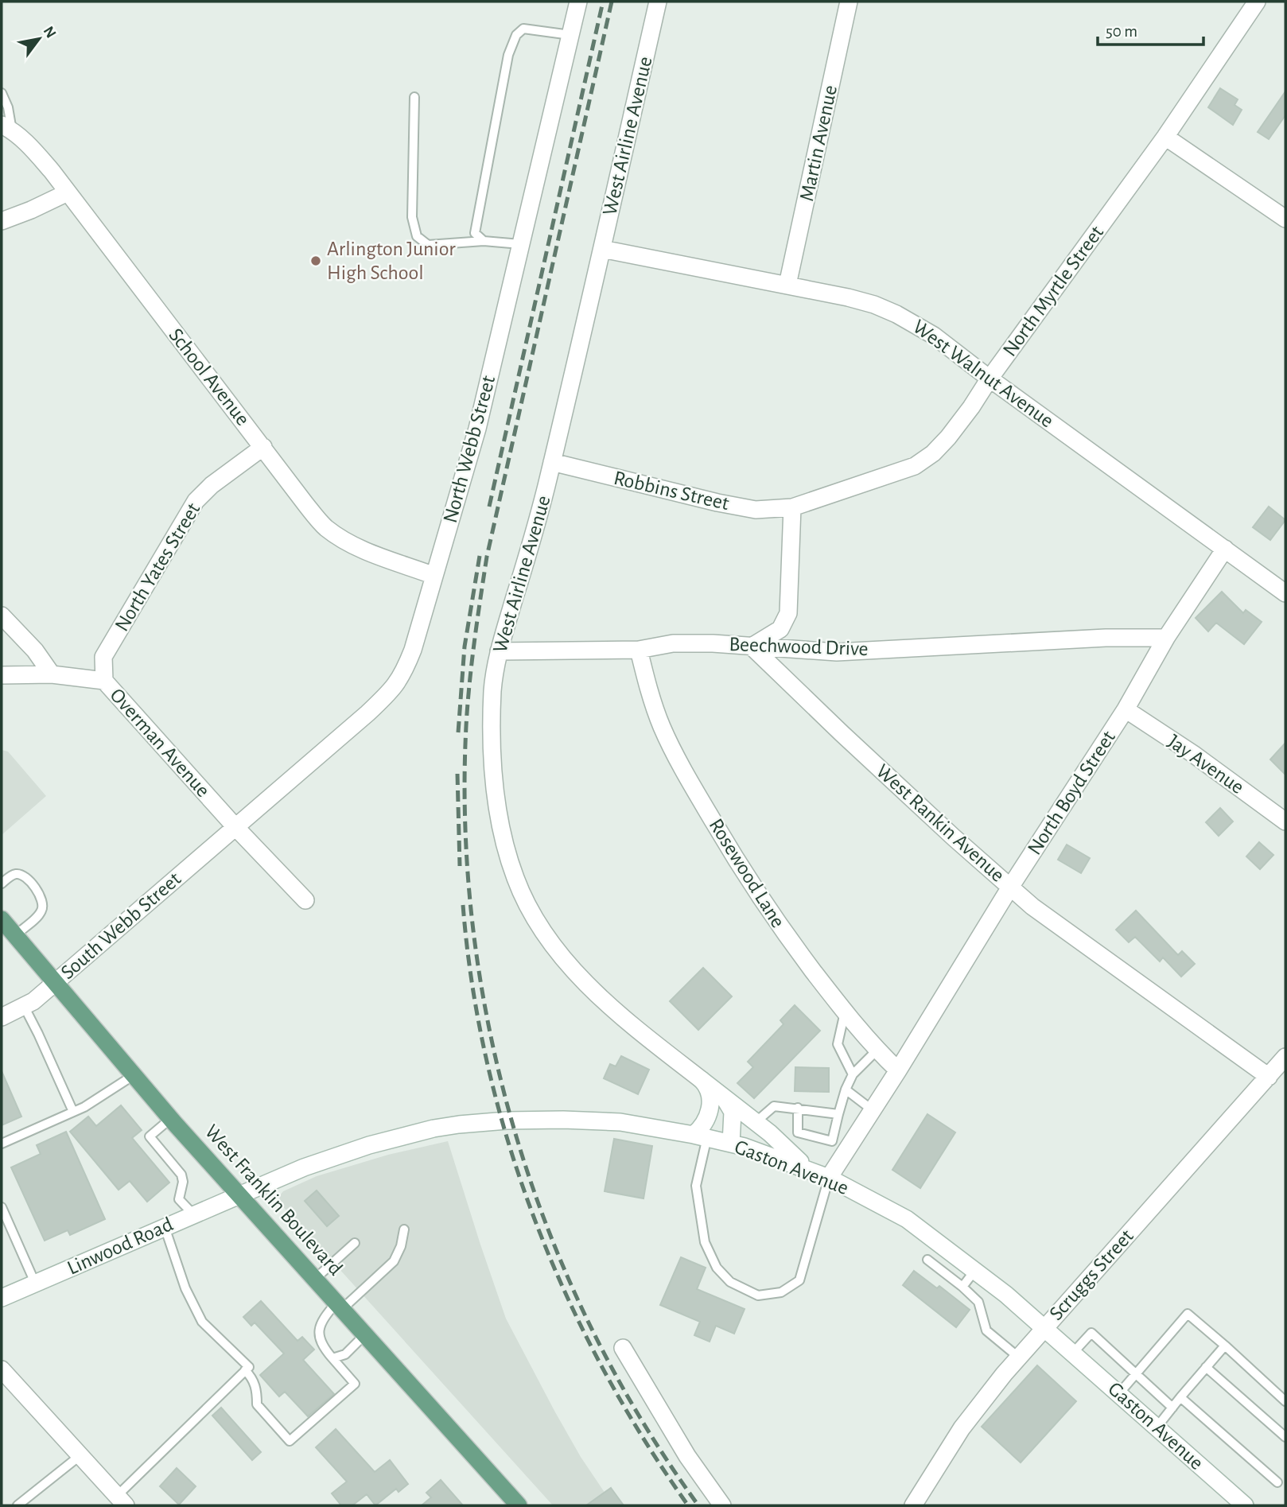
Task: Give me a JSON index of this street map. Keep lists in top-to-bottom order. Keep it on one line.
{"streets":{"main road":["West Franklin Boulevard"],"street":["West Airline Avenue","Martin Avenue","North Myrtle Street","West Walnut Avenue","School Avenue","North Webb Street","Robbins Street","North Yates Street","Beechwood Drive","Overman Avenue","Jay Avenue","North Boyd Street","West Rankin Avenue","Rosewood Lane","South Webb Street","Gaston Avenue","Linwood Road","Scruggs Street"]},"crossings":[["West Airline Avenue","West Walnut Avenue"],["West Airline Avenue","Robbins Street"],["West Airline Avenue","Beechwood Drive"],["West Airline Avenue","Gaston Avenue"],["Martin Avenue","West Walnut Avenue"],["North Myrtle Street","West Walnut Avenue"],["North Myrtle Street","Robbins Street"],["West Walnut Avenue","North Boyd Street"],["School Avenue","North Webb Street"],["School Avenue","North Yates Street"],["North Webb Street","Overman Avenue"],["North Webb Street","South Webb Street"],["North Yates Street","Overman Avenue"],["Beechwood Drive","North Boyd Street"],["Beechwood Drive","West Rankin Avenue"],["Beechwood Drive","Rosewood Lane"],["Overman Avenue","South Webb Street"],["Jay Avenue","North Boyd Street"],["North Boyd Street","West Rankin Avenue"],["North Boyd Street","Rosewood Lane"],["North Boyd Street","Gaston Avenue"],["West Rankin Avenue","Scruggs Street"],["South Webb Street","West Franklin Boulevard"],["Gaston Avenue","West Franklin Boulevard"],["Gaston Avenue","Linwood Road"],["Gaston Avenue","Scruggs Street"],["West Franklin Boulevard","Linwood Road"]],"places":["Arlington Junior High School"],"scale_bar":"50 m","north":"top right"}
